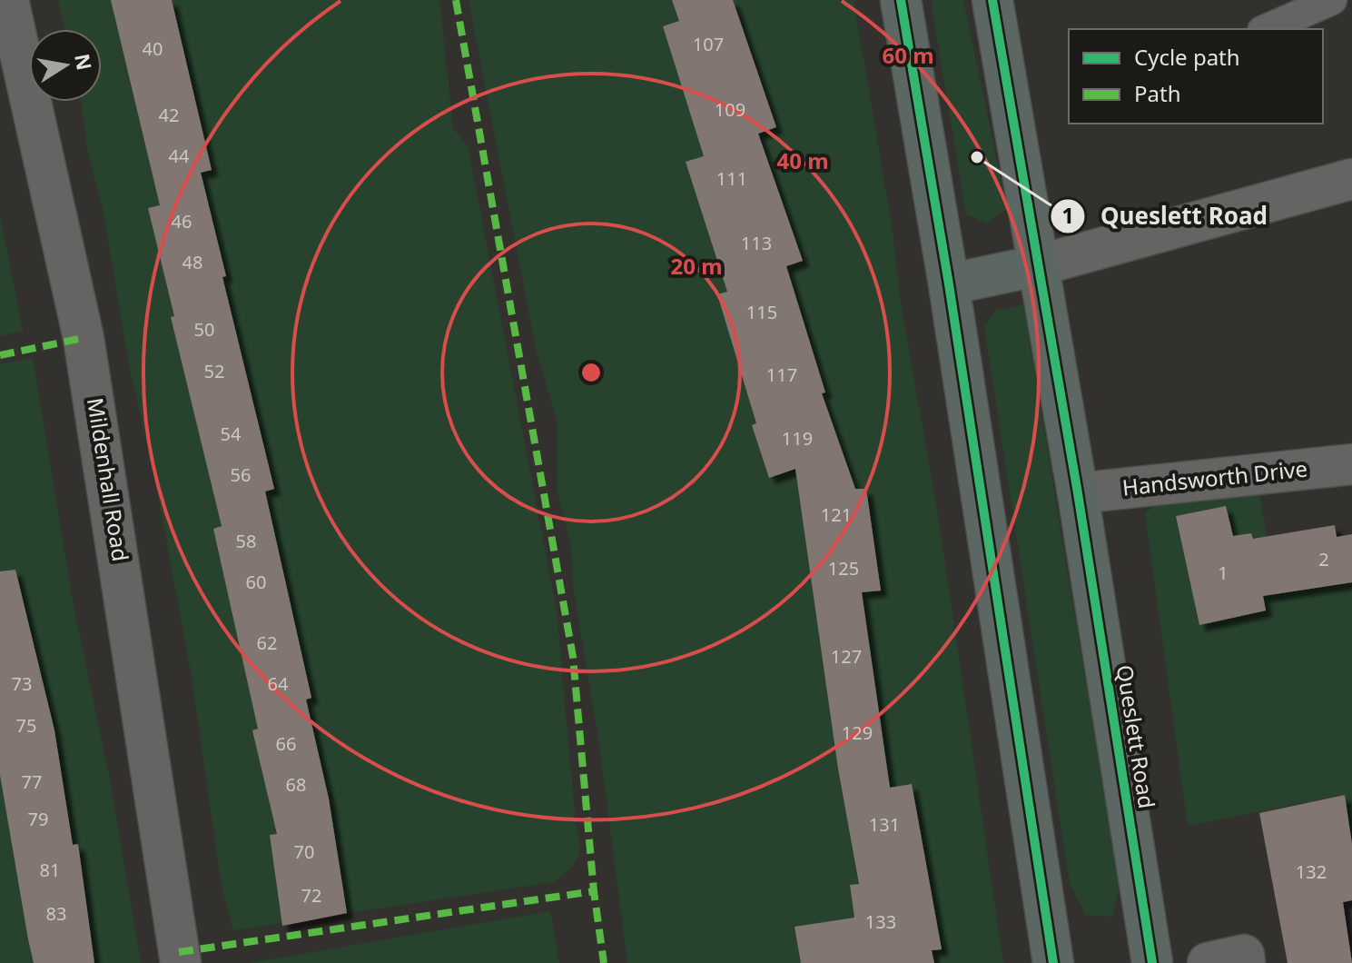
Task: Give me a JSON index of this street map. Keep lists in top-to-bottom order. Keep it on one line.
{"streets":{"highway":["Queslett Road"],"street":["Handsworth Drive","Mildenhall Road"]},"crossings":[["Handsworth Drive","Queslett Road"]],"places":["Queslett Road"],"house_numbers":["107","40","109","42","44","111","46","113","48","115","50","52","117","54","119","56","121","58","2","125","1","60","62","127","73","64","75","129","66","77","68","79","131","70","81","132","72","83","133"],"legend":["Cycle path","Path"],"north":"right","rings":["60 m","40 m","20 m"]}
